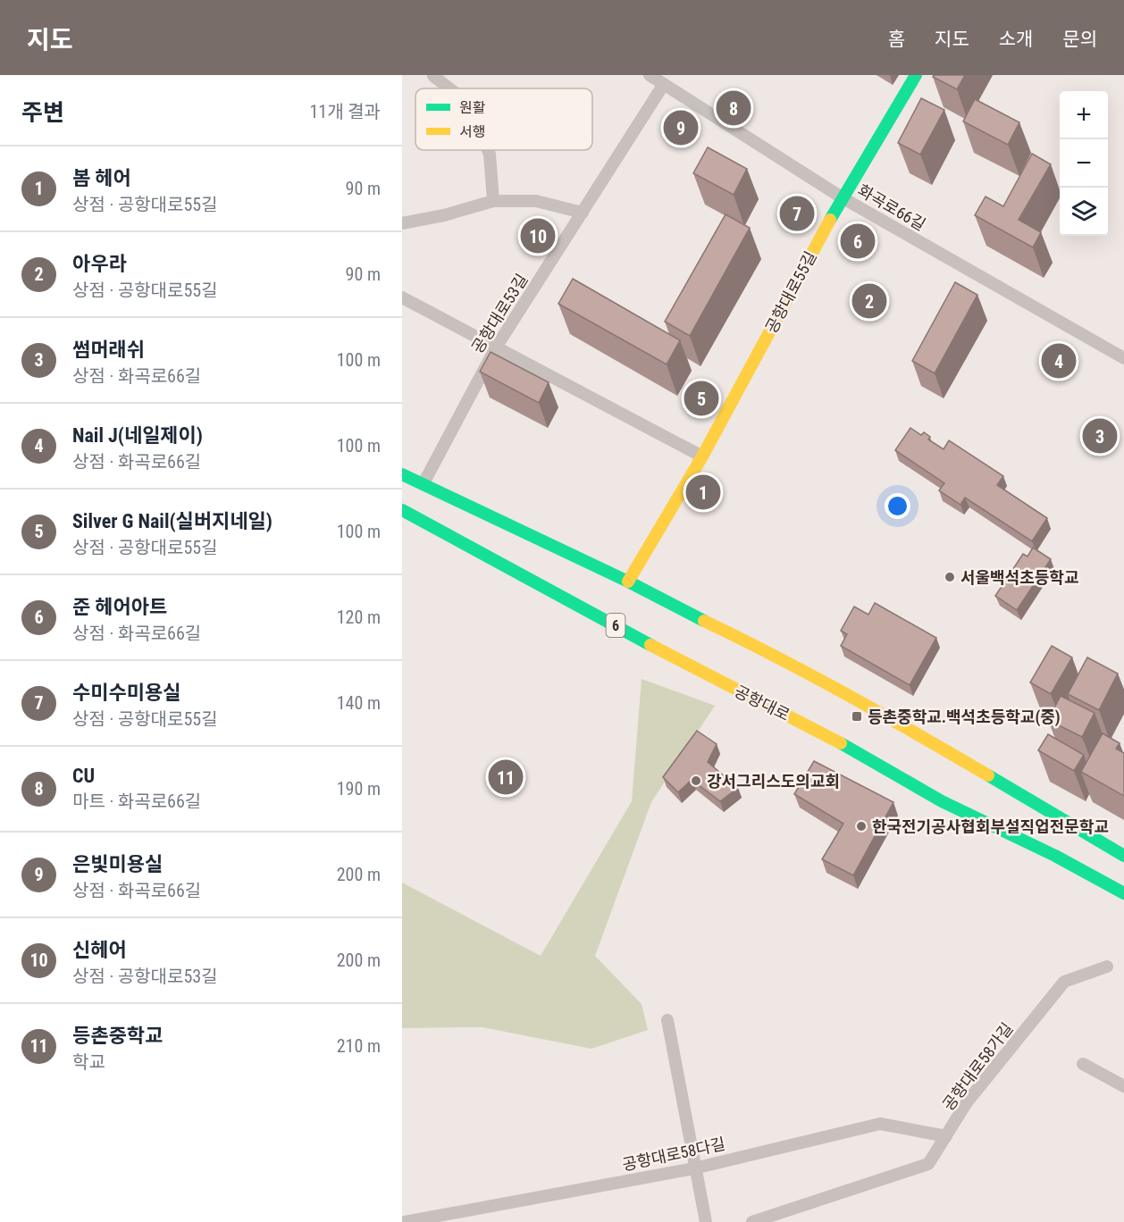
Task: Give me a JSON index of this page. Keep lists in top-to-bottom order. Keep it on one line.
{"streets":{"main road":["공항대로55길","6","공항대로"],"street":["화곡로66길","공항대로53길","공항대로58가길","공항대로58다길"]},"crossings":[["화곡로66길","공항대로55길"],["화곡로66길","공항대로53길"],["공항대로58가길","공항대로58다길"]],"places":{"other":["서울백석초등학교","강서그리스도의교회","한국전기공사협회부설직업전문학교"],"transit":["등촌중학교.백석초등학교(중)"]},"legend":["원활","서행"],"page":{"header":"지도","nav":["홈","지도","소개","문의"],"heading":["주변","11개 결과"],"pins":["8","9","7","10","6","2","4","5","3","1","11"],"map_buttons":["+","−"],"list":[{"mark":"1","name":"봄 헤어","note":"상점 · 공항대로55길","value":"90 m"},{"mark":"2","name":"아우라","note":"상점 · 공항대로55길","value":"90 m"},{"mark":"3","name":"썸머래쉬","note":"상점 · 화곡로66길","value":"100 m"},{"mark":"4","name":"Nail J(네일제이)","note":"상점 · 화곡로66길","value":"100 m"},{"mark":"5","name":"Silver G Nail(실버지네일)","note":"상점 · 공항대로55길","value":"100 m"},{"mark":"6","name":"준 헤어아트","note":"상점 · 화곡로66길","value":"120 m"},{"mark":"7","name":"수미수미용실","note":"상점 · 공항대로55길","value":"140 m"},{"mark":"8","name":"CU","note":"마트 · 화곡로66길","value":"190 m"},{"mark":"9","name":"은빛미용실","note":"상점 · 화곡로66길","value":"200 m"},{"mark":"10","name":"신헤어","note":"상점 · 공항대로53길","value":"200 m"},{"mark":"11","name":"등촌중학교","note":"학교","value":"210 m"}]}}
